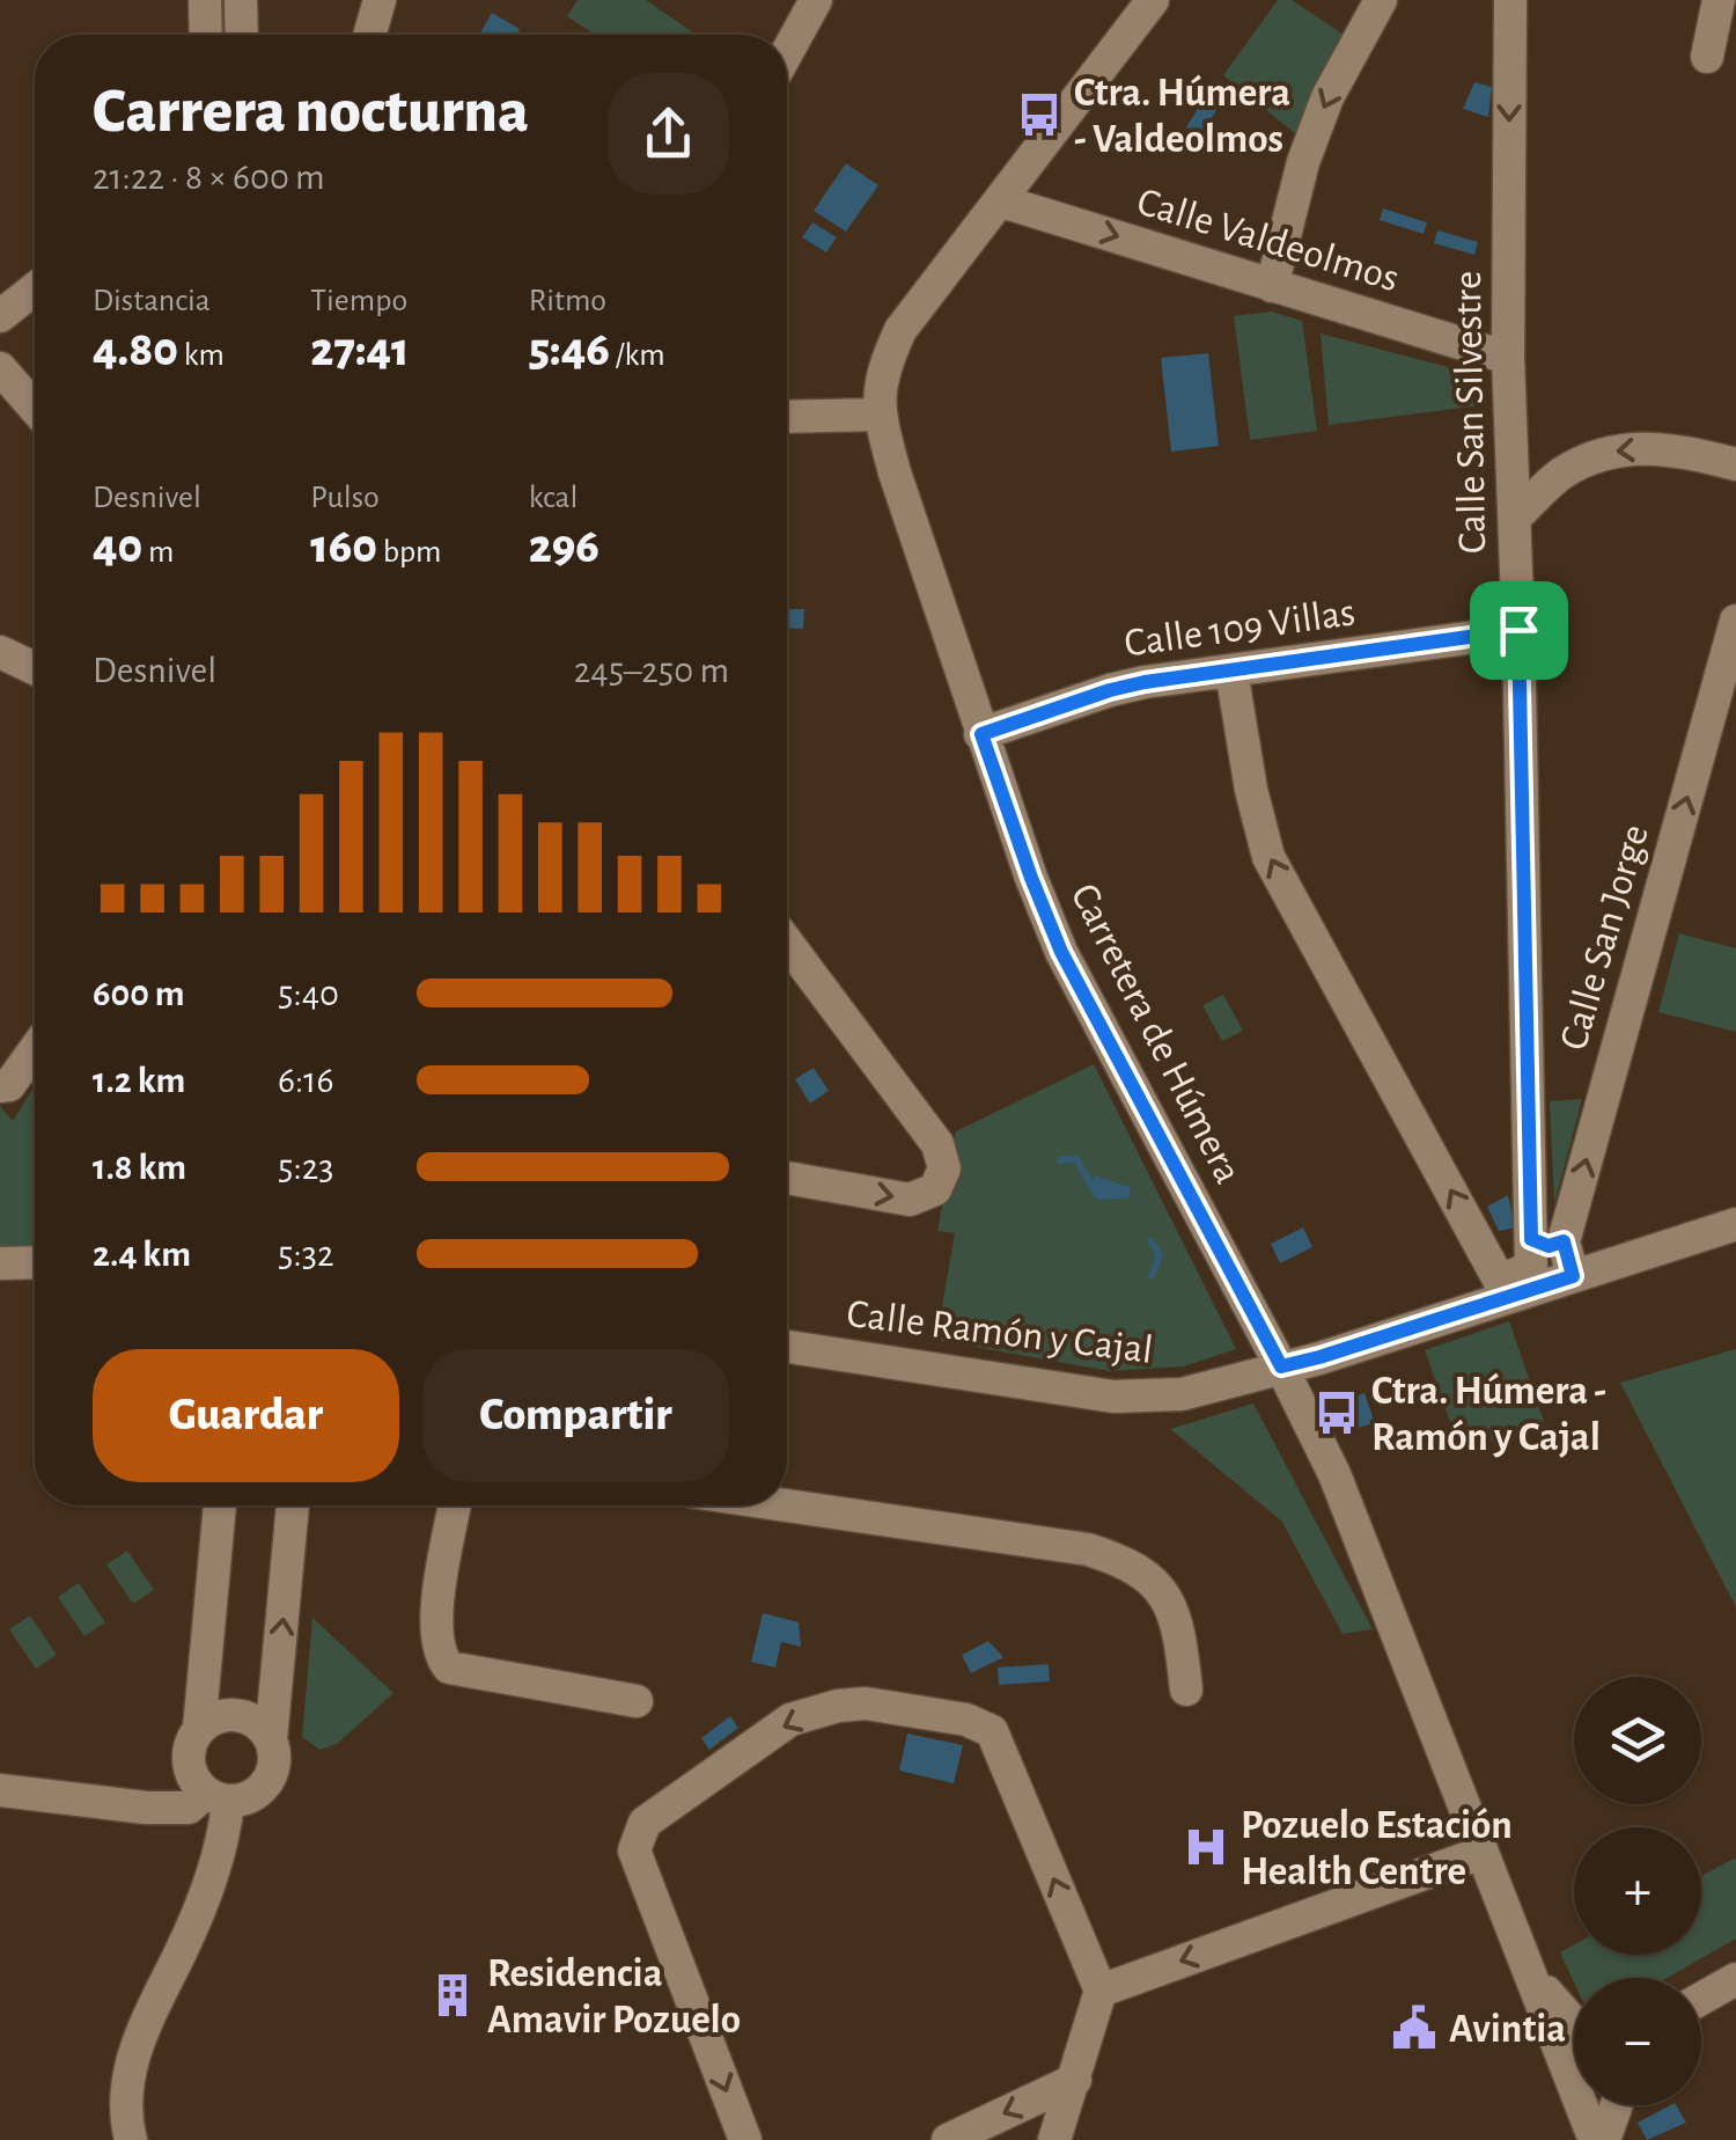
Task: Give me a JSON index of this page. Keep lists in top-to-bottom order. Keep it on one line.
{"streets":{"street":["Calle Valdeolmos","Calle San Silvestre","Calle 109 Villas","Calle San Jorge","Carretera de Húmera","Calle Ramón y Cajal"]},"crossings":[["Calle Valdeolmos","Calle San Silvestre"],["Calle Valdeolmos","Carretera de Húmera"],["Calle San Silvestre","Calle 109 Villas"],["Calle San Silvestre","Calle San Jorge"],["Calle San Silvestre","Calle Ramón y Cajal"],["Calle 109 Villas","Carretera de Húmera"],["Calle San Jorge","Calle Ramón y Cajal"],["Carretera de Húmera","Calle Ramón y Cajal"]],"one_way":["Calle Valdeolmos","Calle San Jorge"],"places":{"bus stop":["Ctra. Húmera - Valdeolmos","Ctra. Húmera - Ramón y Cajal"],"hospital":["Pozuelo Estación Health Centre"],"building":["Residencia Amavir Pozuelo"],"public building":["Avintia"]},"page":{"heading":["Carrera nocturna","21:22 · 8 × 600 m"],"stats":[["Distancia","4.80 km"],["Tiempo","27:41"],["Ritmo","5:46 /km"],["Desnivel","40 m"],["Pulso","160 bpm"],["kcal","296"]],"chart":["Desnivel","245–250 m"],"list":[{"name":"600 m","note":"5:40"},{"name":"1.2 km","note":"6:16"},{"name":"1.8 km","note":"5:23"},{"name":"2.4 km","note":"5:32"}],"buttons":["Guardar","Compartir"],"map_buttons":["+","−"]}}
